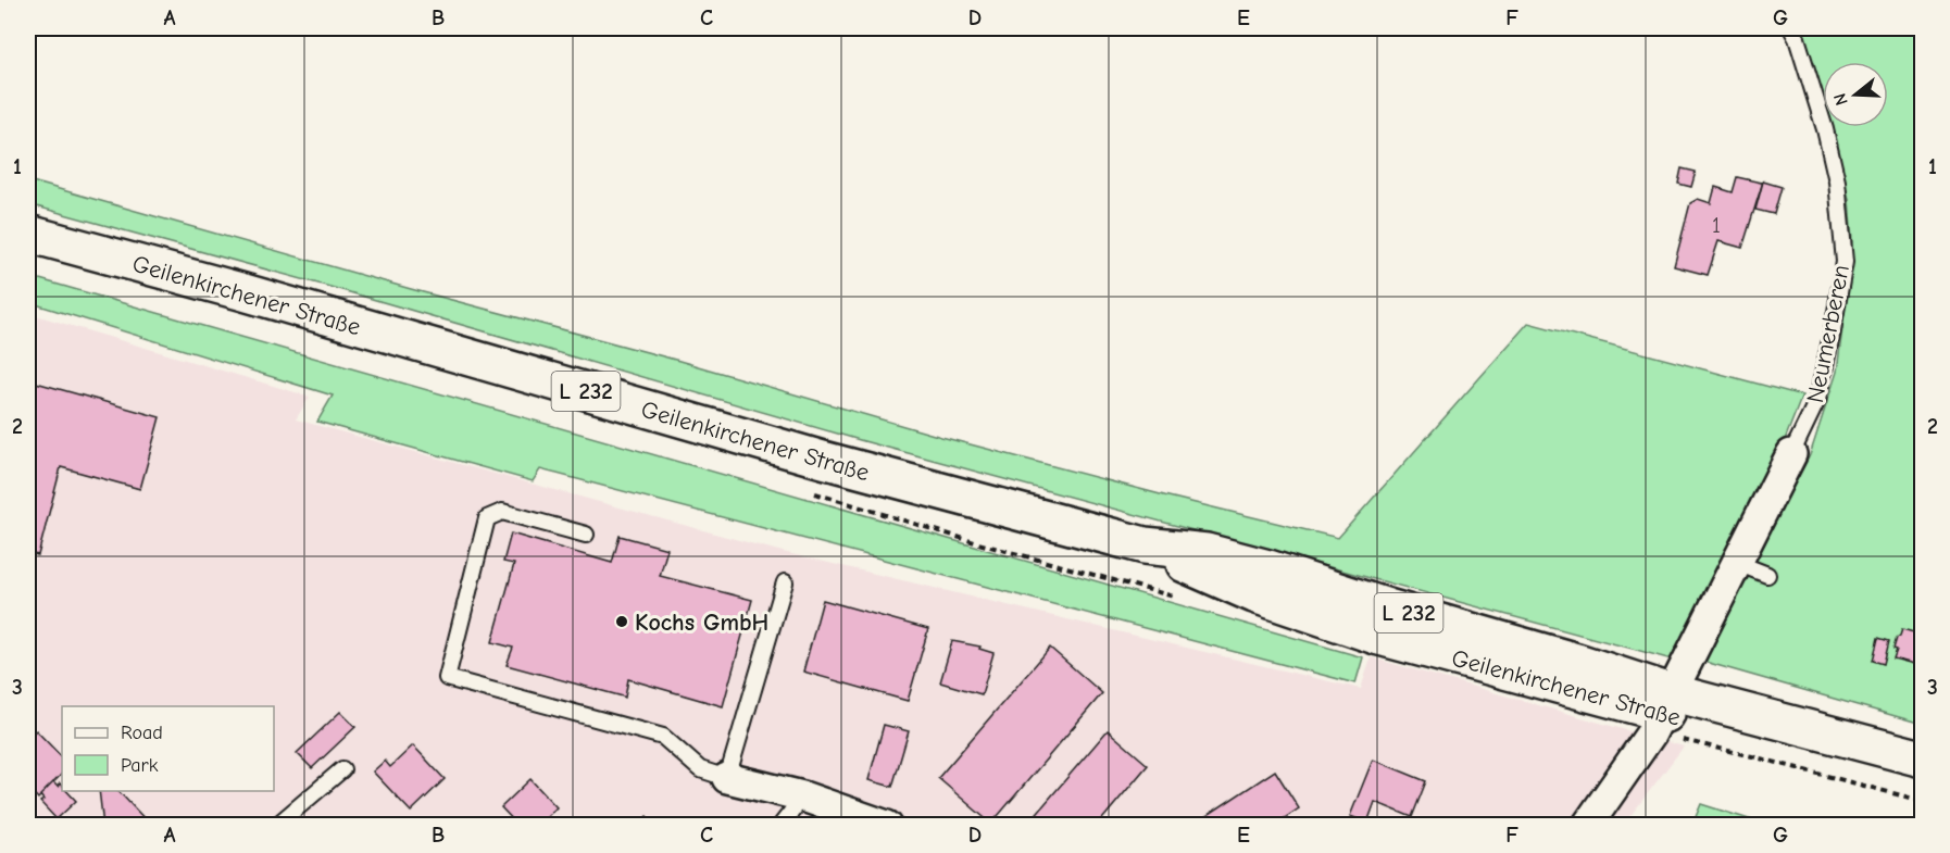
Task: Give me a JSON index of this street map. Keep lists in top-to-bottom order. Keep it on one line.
{"streets":{"main road":["Geilenkirchener Straße","L 232"],"street":["Neumerberen"]},"crossings":[["Geilenkirchener Straße","Neumerberen"]],"places":["Kochs GmbH"],"house_numbers":["1"],"legend":["Road","Park"],"north":"left","grid":{"columns":["A","B","C","D","E","F","G"],"rows":["1","2","3"]}}
